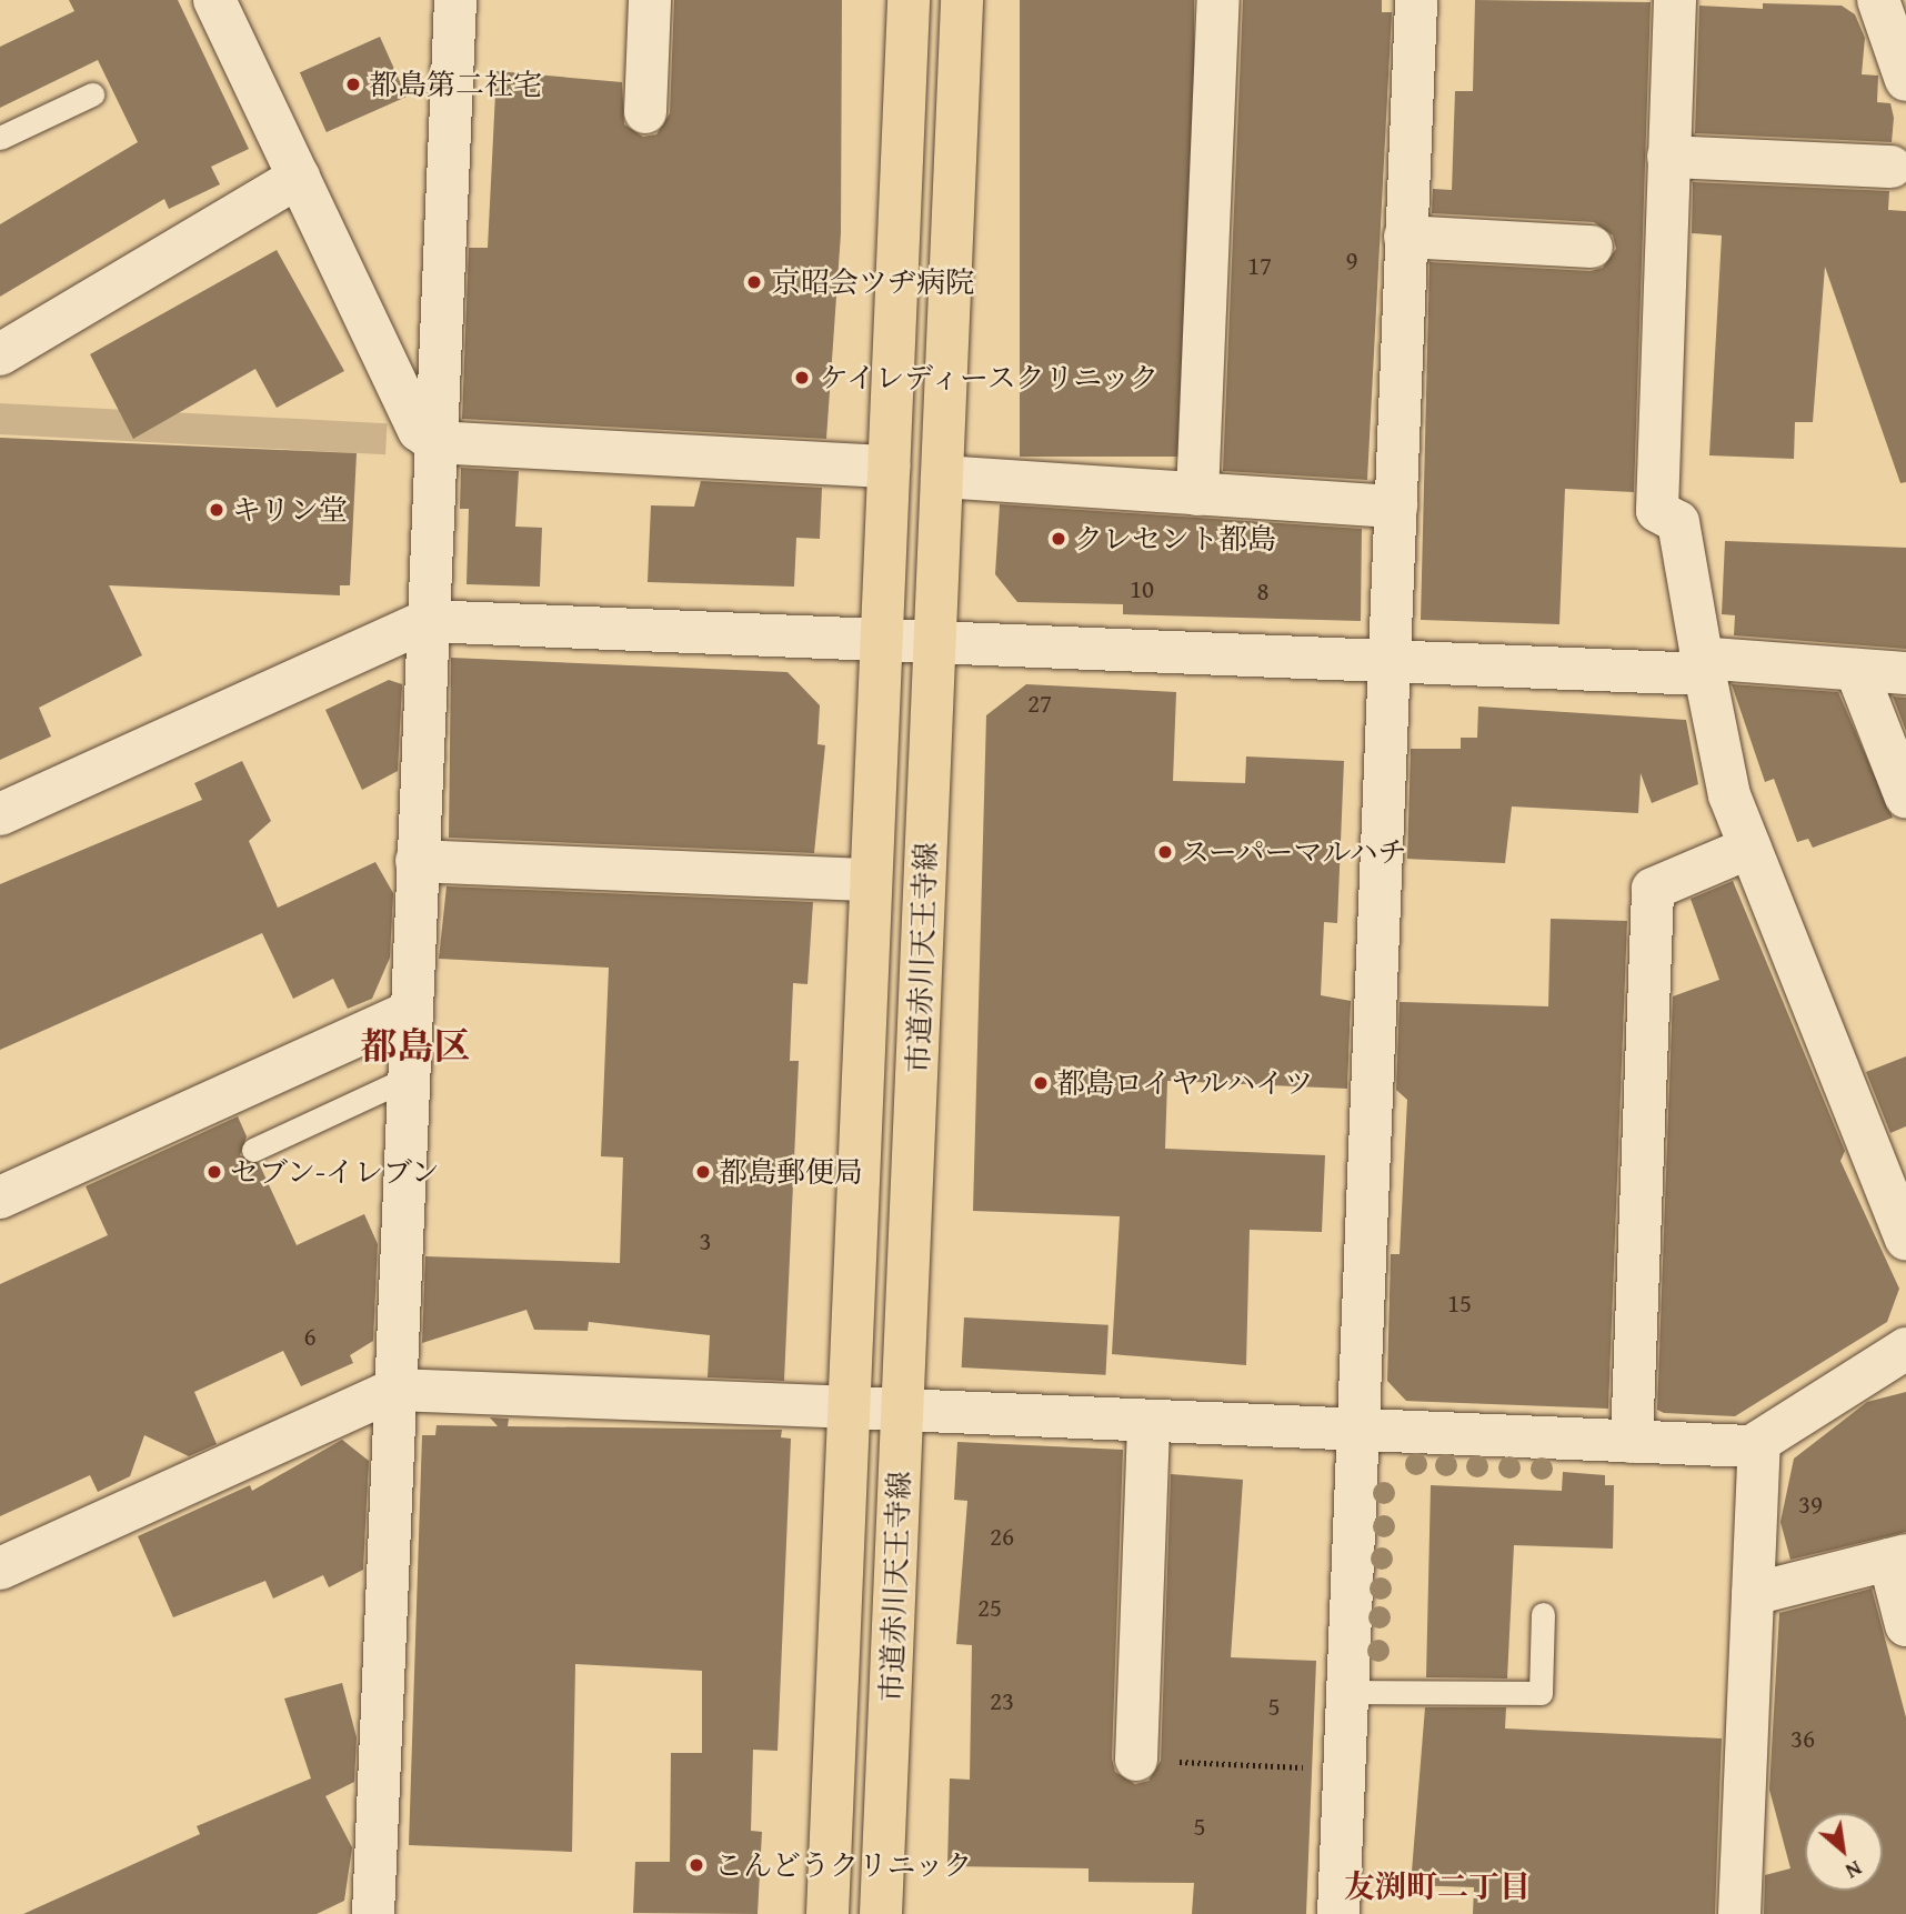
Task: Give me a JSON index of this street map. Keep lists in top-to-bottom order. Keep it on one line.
{"streets":{"main road":["市道赤川天王寺線"]},"districts":["都島区","友渕町二丁目"],"places":["都島第二社宅","京昭会ツヂ病院","ケイレディースクリニック","キリン堂","クレセント都島","スーパーマルハチ","都島ロイヤルハイツ","セブン-イレブン","都島郵便局","こんどうクリニック"],"house_numbers":["9","17","10","8","27","3","15","6","39","26","25","23","5","36","5"],"north":"bottom right"}
